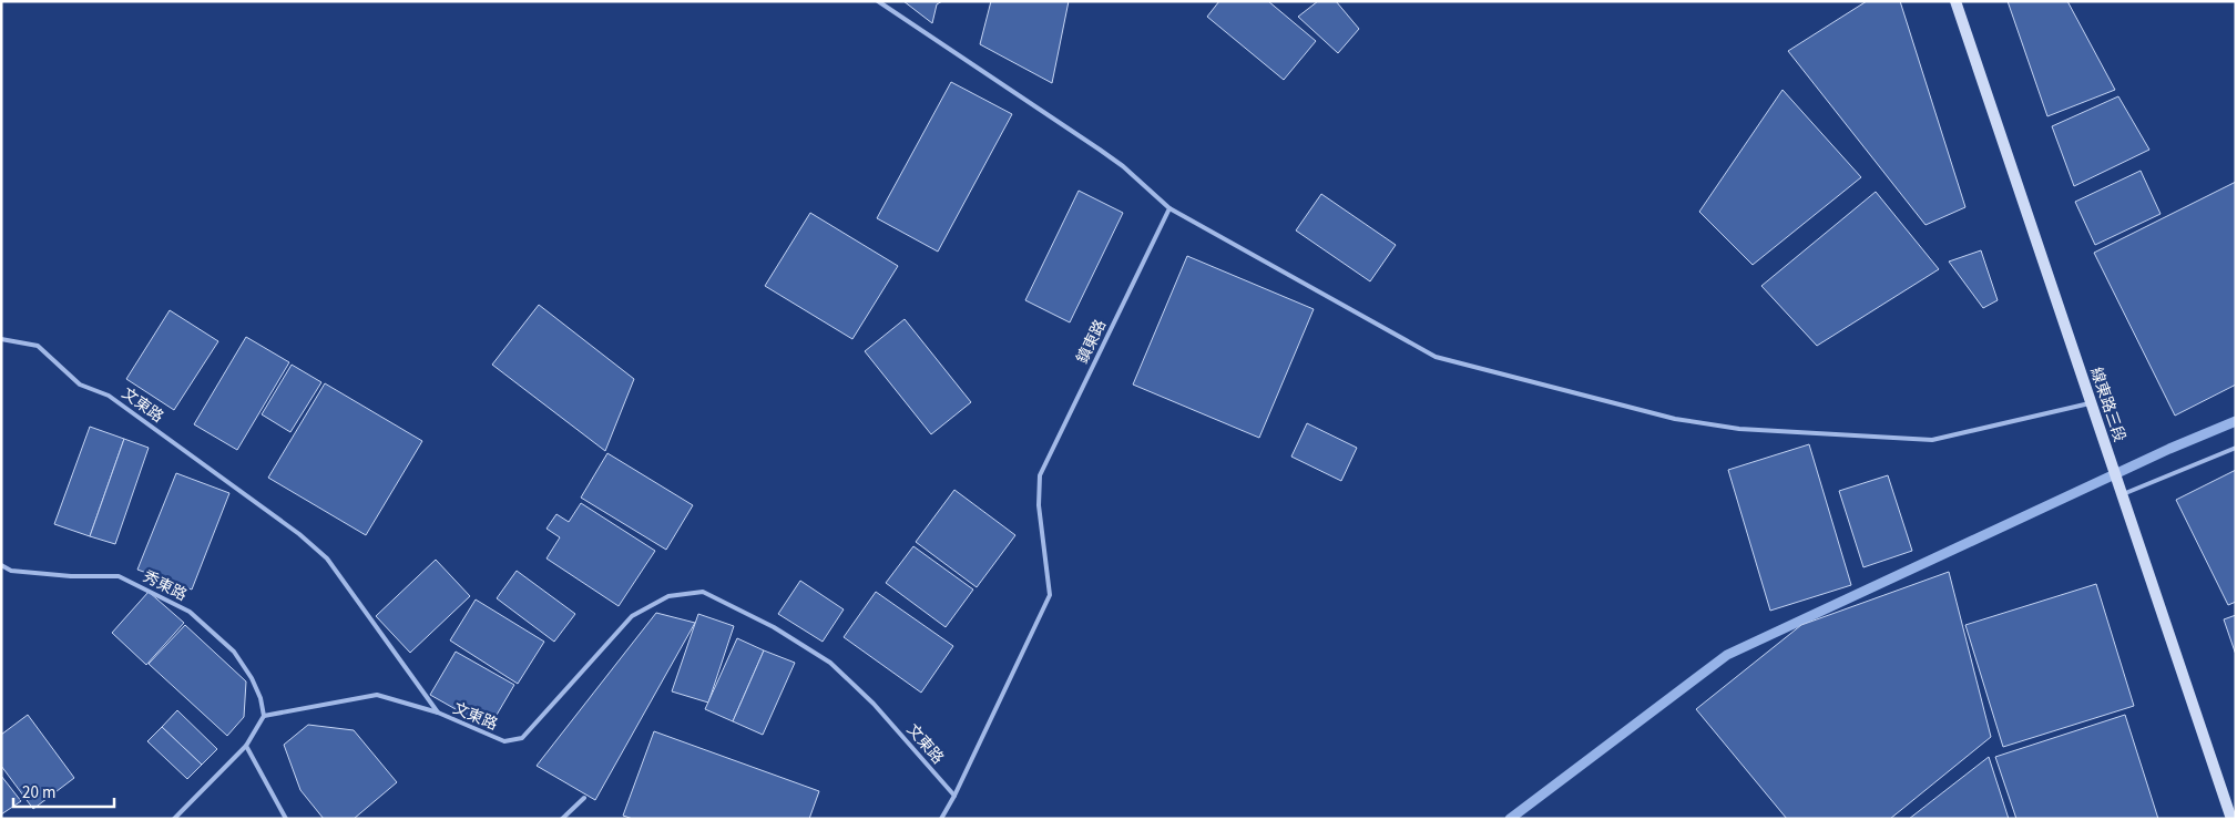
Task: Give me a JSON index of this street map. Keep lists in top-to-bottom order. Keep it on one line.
{"streets":{"main road":["線東路三段"],"lane":["鎮東路","文東路","秀東路"]},"crossings":[["鎮東路","文東路"]],"scale_bar":"20 m"}
